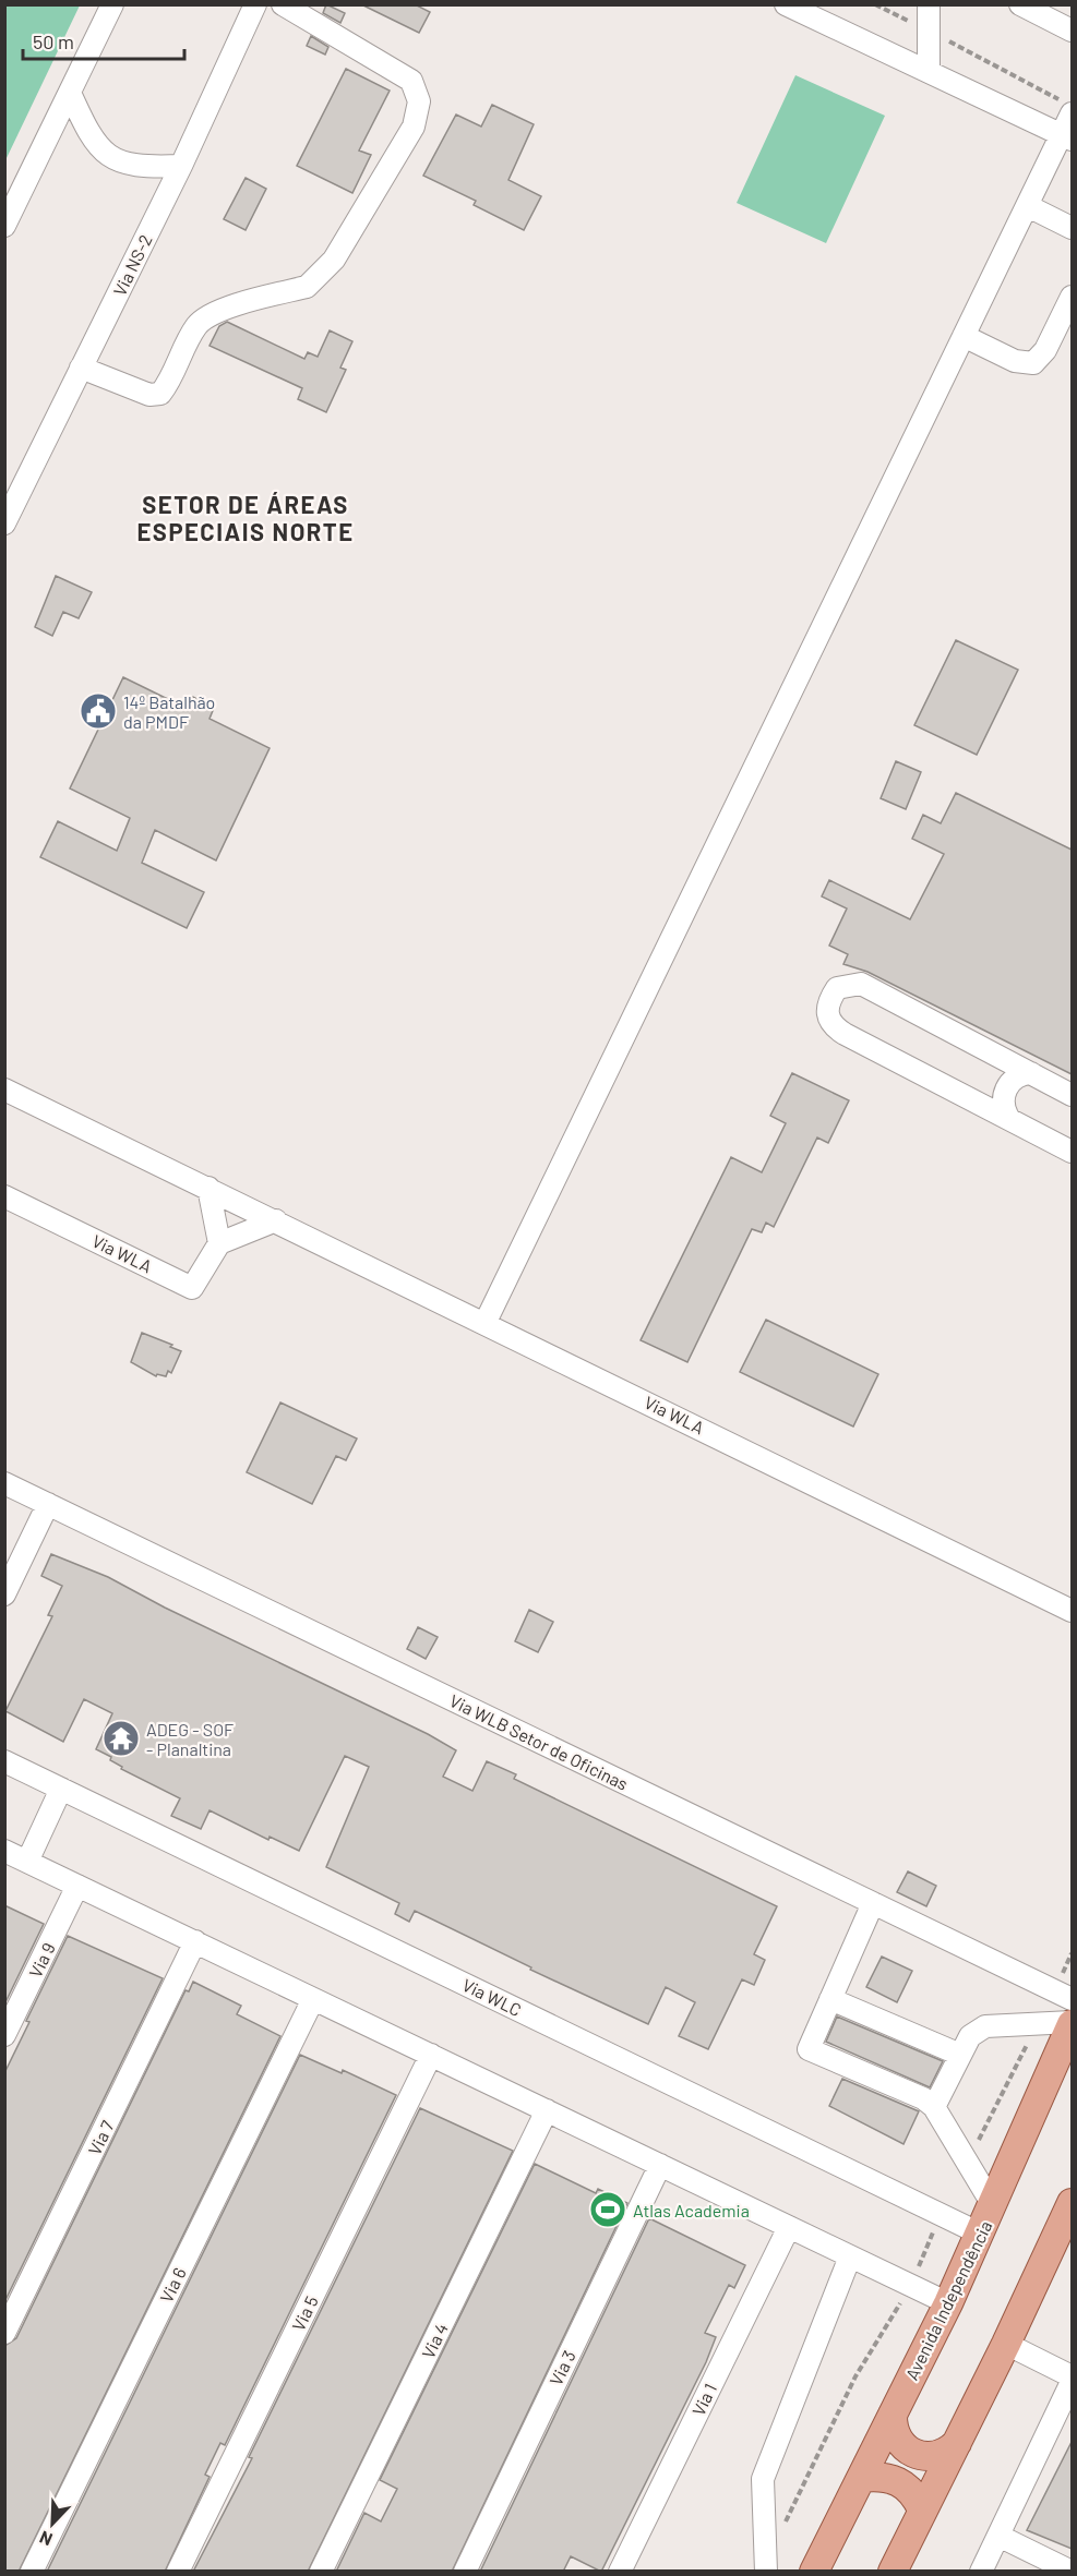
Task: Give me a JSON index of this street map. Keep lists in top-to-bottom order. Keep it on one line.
{"streets":{"main road":["Avenida Independência"],"street":["Via NS-2","Via WLA","Via WLB Setor de Oficinas","Via 9","Via WLC","Via 7","Via 6","Via 5","Via 4","Via 3","Via 1"]},"crossings":[["Via WLC","Avenida Independência"]],"districts":["SETOR DE ÁREAS ESPECIAIS NORTE"],"places":{"public building":["14º Batalhão da PMDF"],"temple":["ADEG - SOF - Planaltina"],"sports":["Atlas Academia"]},"scale_bar":"50 m","north":"bottom left"}
